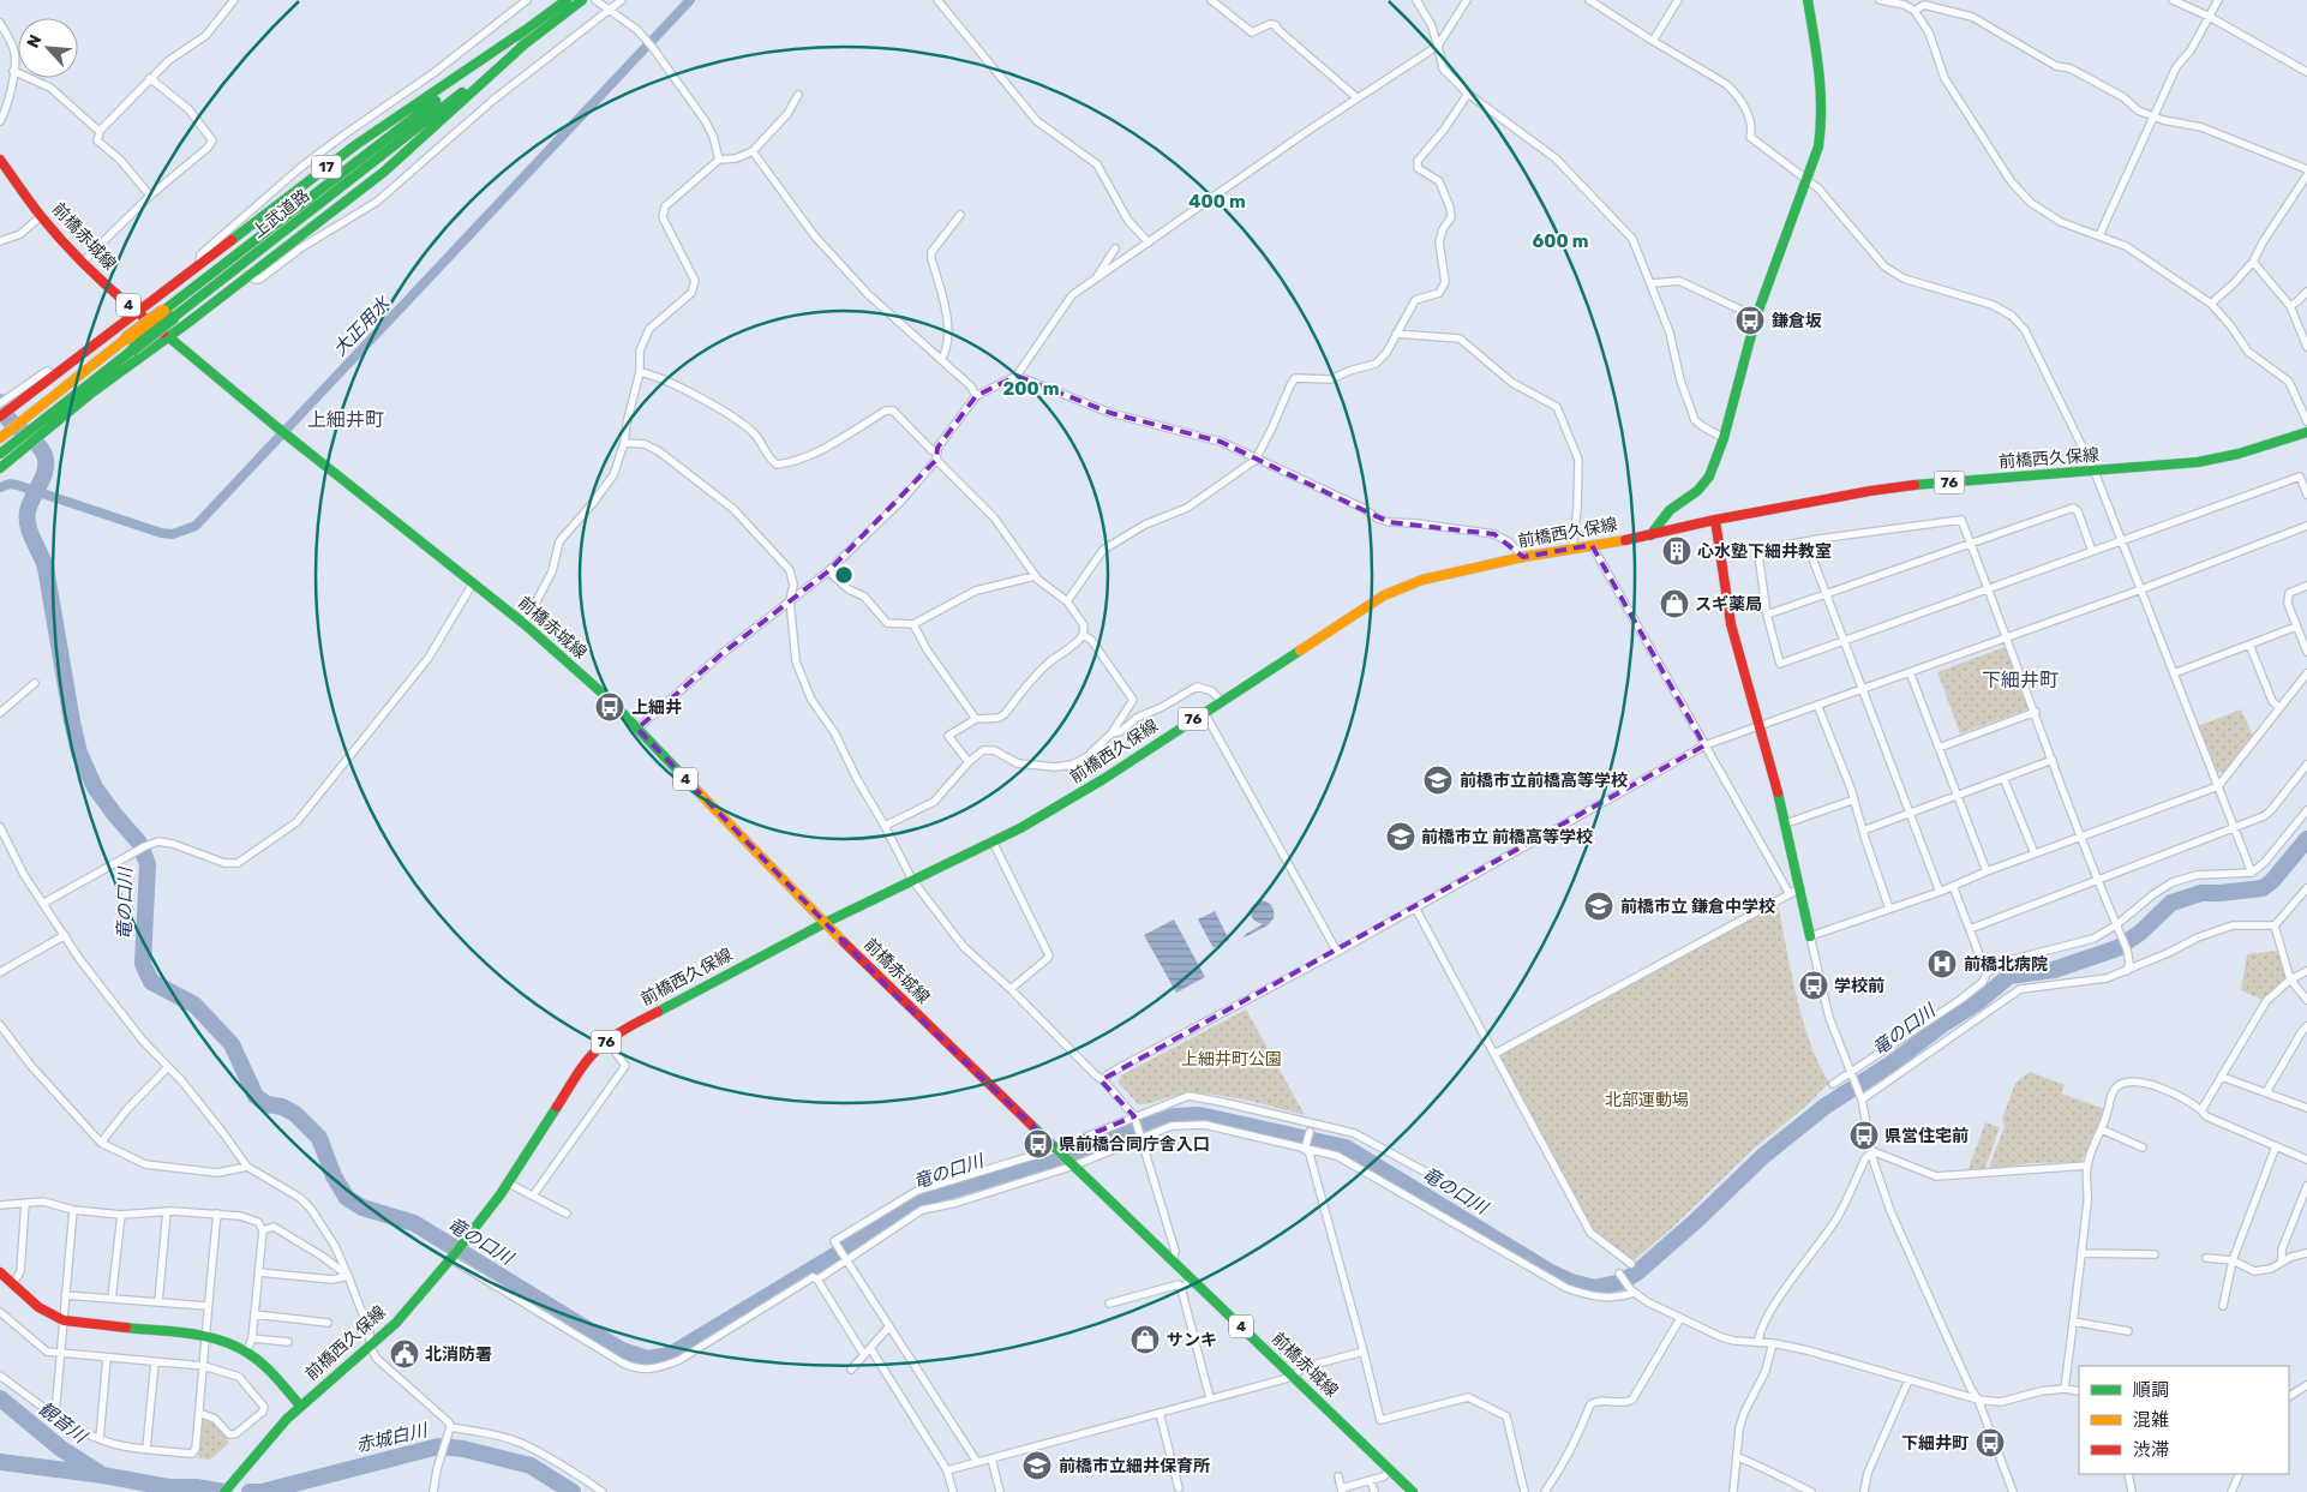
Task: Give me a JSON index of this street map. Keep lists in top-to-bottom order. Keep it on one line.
{"streets":{"main road":["17","上武道路","前橋赤城線","4","前橋西久保線","76"]},"crossings":[["17","上武道路"],["17","前橋赤城線"],["前橋赤城線","4"],["前橋赤城線","前橋西久保線"]],"districts":["上細井町","下細井町"],"water":["大正用水","竜の口川","観音川","赤城白川"],"parks":["上細井町公園","北部運動場"],"places":{"bus stop":["鎌倉坂","上細井","学校前","県営住宅前","県前橋合同庁舎入口","下細井町"],"building":["心水塾下細井教室"],"shop":["スギ薬局","サンキ"],"school or university":["前橋市立前橋高等学校","前橋市立 前橋高等学校","前橋市立 鎌倉中学校","前橋市立細井保育所"],"hospital":["前橋北病院"],"public building":["北消防署"]},"legend":["順調","混雑","渋滞"],"north":"top left","rings":["400 m","600 m","200 m"]}
